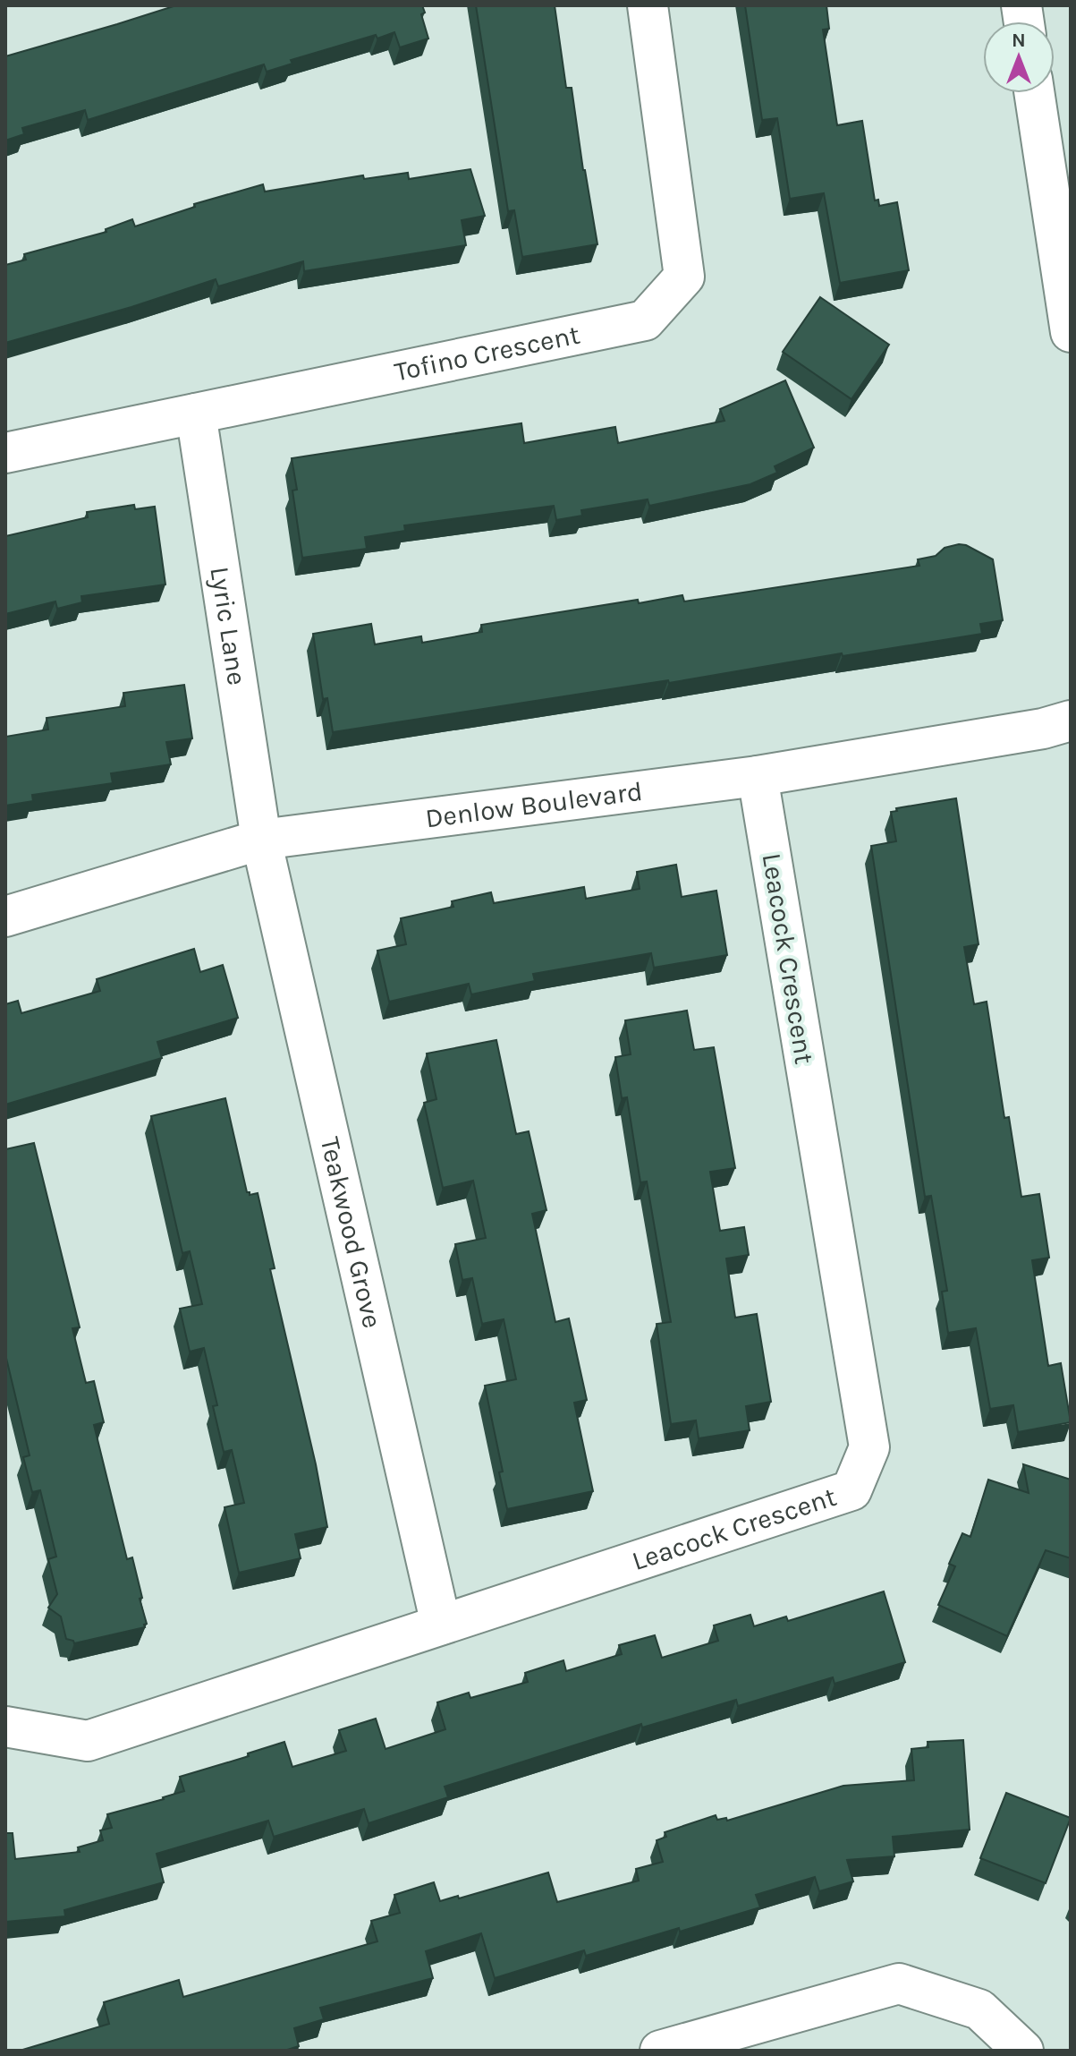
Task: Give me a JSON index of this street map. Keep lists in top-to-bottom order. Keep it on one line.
{"streets":{"street":["Tofino Crescent","Lyric Lane","Denlow Boulevard","Leacock Crescent","Teakwood Grove"]},"crossings":[["Tofino Crescent","Lyric Lane"],["Lyric Lane","Denlow Boulevard"],["Lyric Lane","Teakwood Grove"],["Denlow Boulevard","Leacock Crescent"],["Denlow Boulevard","Teakwood Grove"],["Leacock Crescent","Teakwood Grove"]],"north":"top"}
